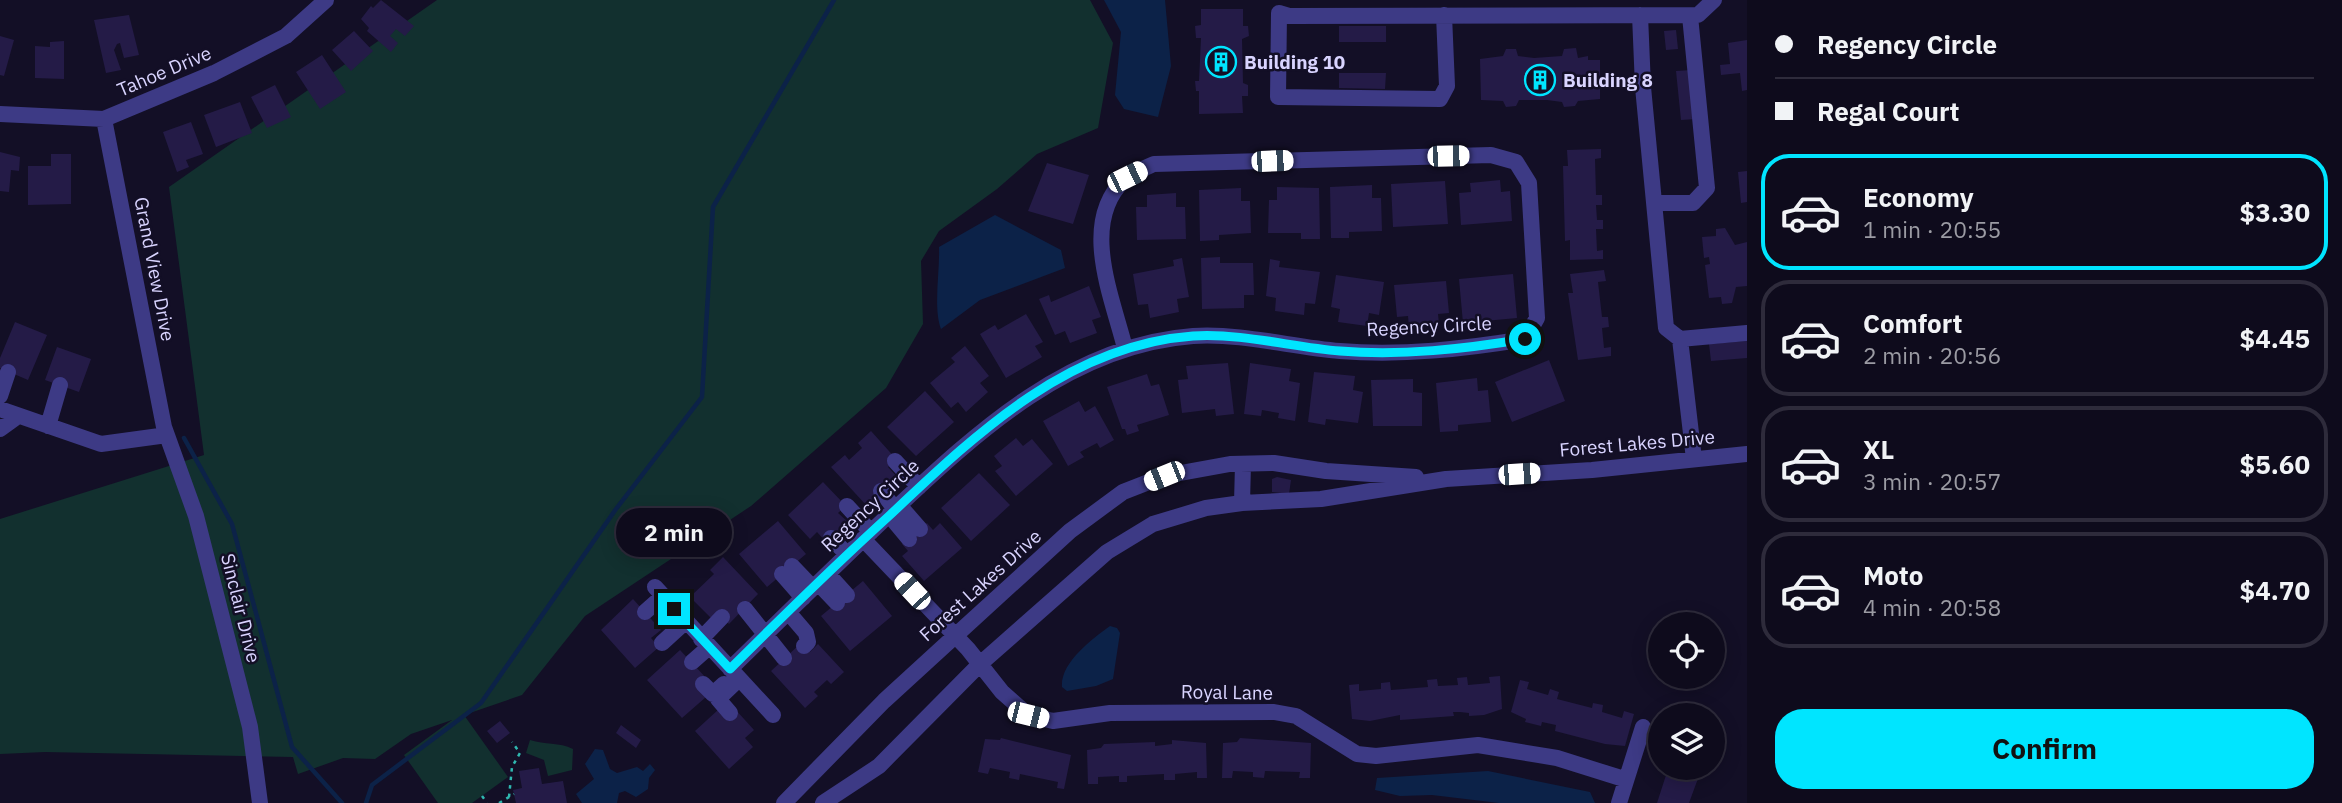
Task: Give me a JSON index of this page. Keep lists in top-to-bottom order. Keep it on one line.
{"streets":{"street":["Tahoe Drive","Grand View Drive","Regency Circle","Forest Lakes Drive","Sinclair Drive","Royal Lane"]},"crossings":[["Tahoe Drive","Grand View Drive"],["Grand View Drive","Sinclair Drive"],["Regency Circle","Royal Lane"],["Forest Lakes Drive","Royal Lane"]],"places":{"building":["Building 10","Building 8"]},"page":{"banner":["Regency Circle","Regal Court"],"list":[{"name":"Economy","note":"1 min · 20:55","value":"$3.30"},{"name":"Comfort","note":"2 min · 20:56","value":"$4.45"},{"name":"XL","note":"3 min · 20:57","value":"$5.60"},{"name":"Moto","note":"4 min · 20:58","value":"$4.70"}],"bubble":"2 min","buttons":"Confirm"}}
